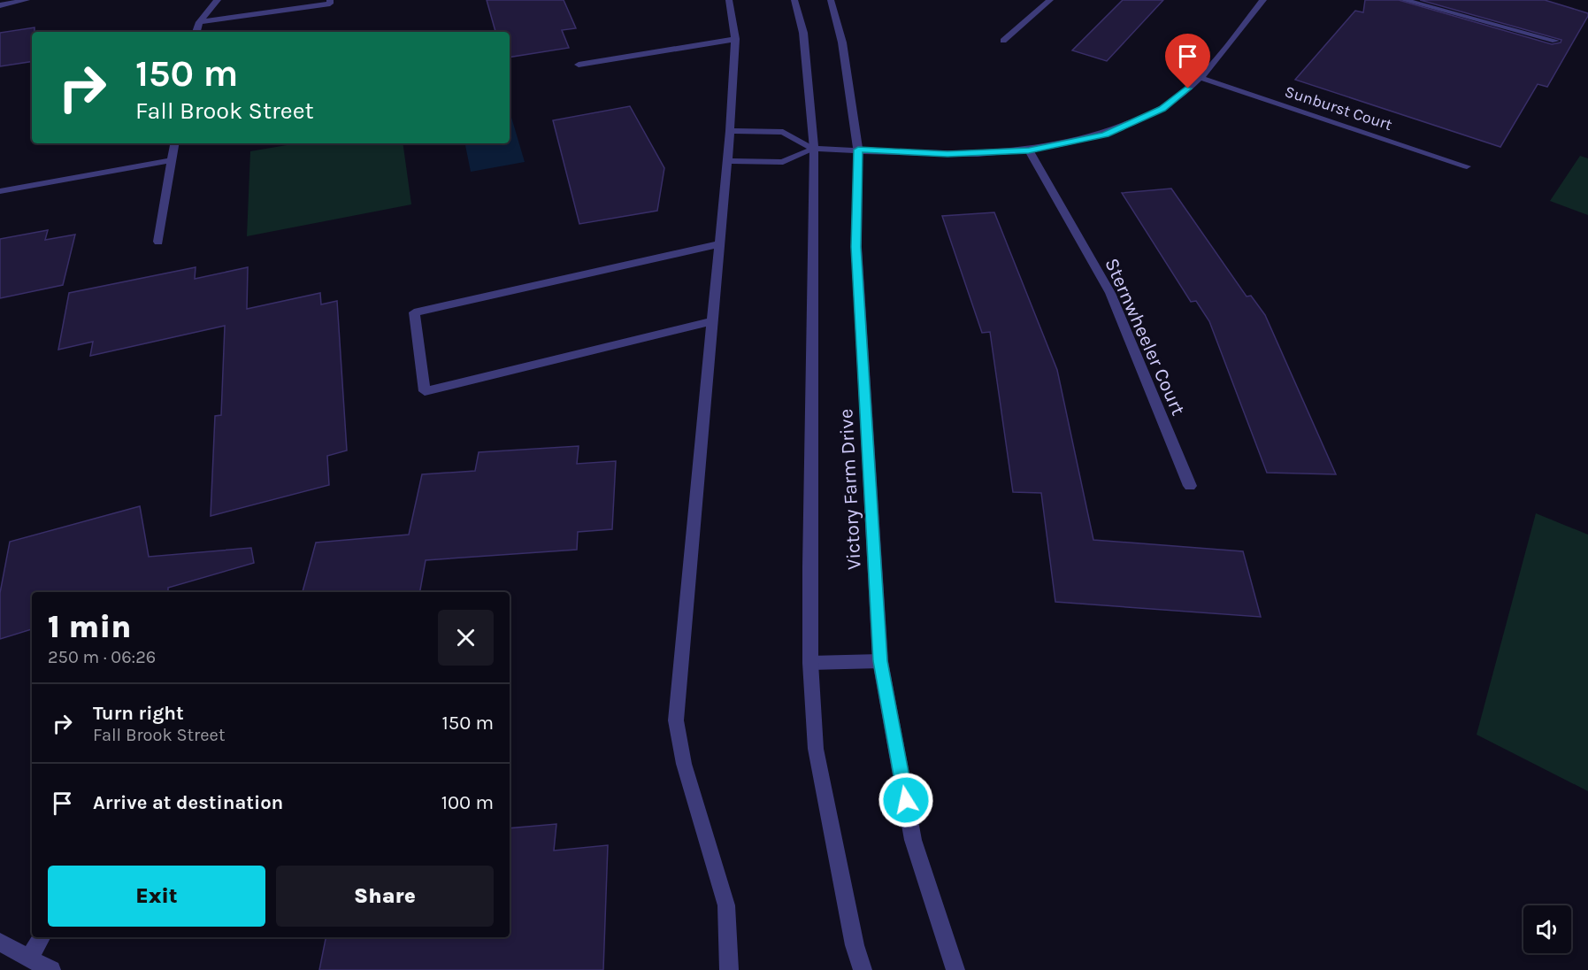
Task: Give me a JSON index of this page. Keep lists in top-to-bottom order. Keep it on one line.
{"streets":{"street":["Sunburst Court","Sternwheeler Court","Victory Farm Drive"]},"page":{"turn":["150 m","Fall Brook Street"],"heading":["1 min","250 m · 06:26"],"list":[{"name":"Turn right","note":"Fall Brook Street","value":"150 m"},{"name":"Arrive at destination","value":"100 m"}],"buttons":["Exit","Share"]}}
